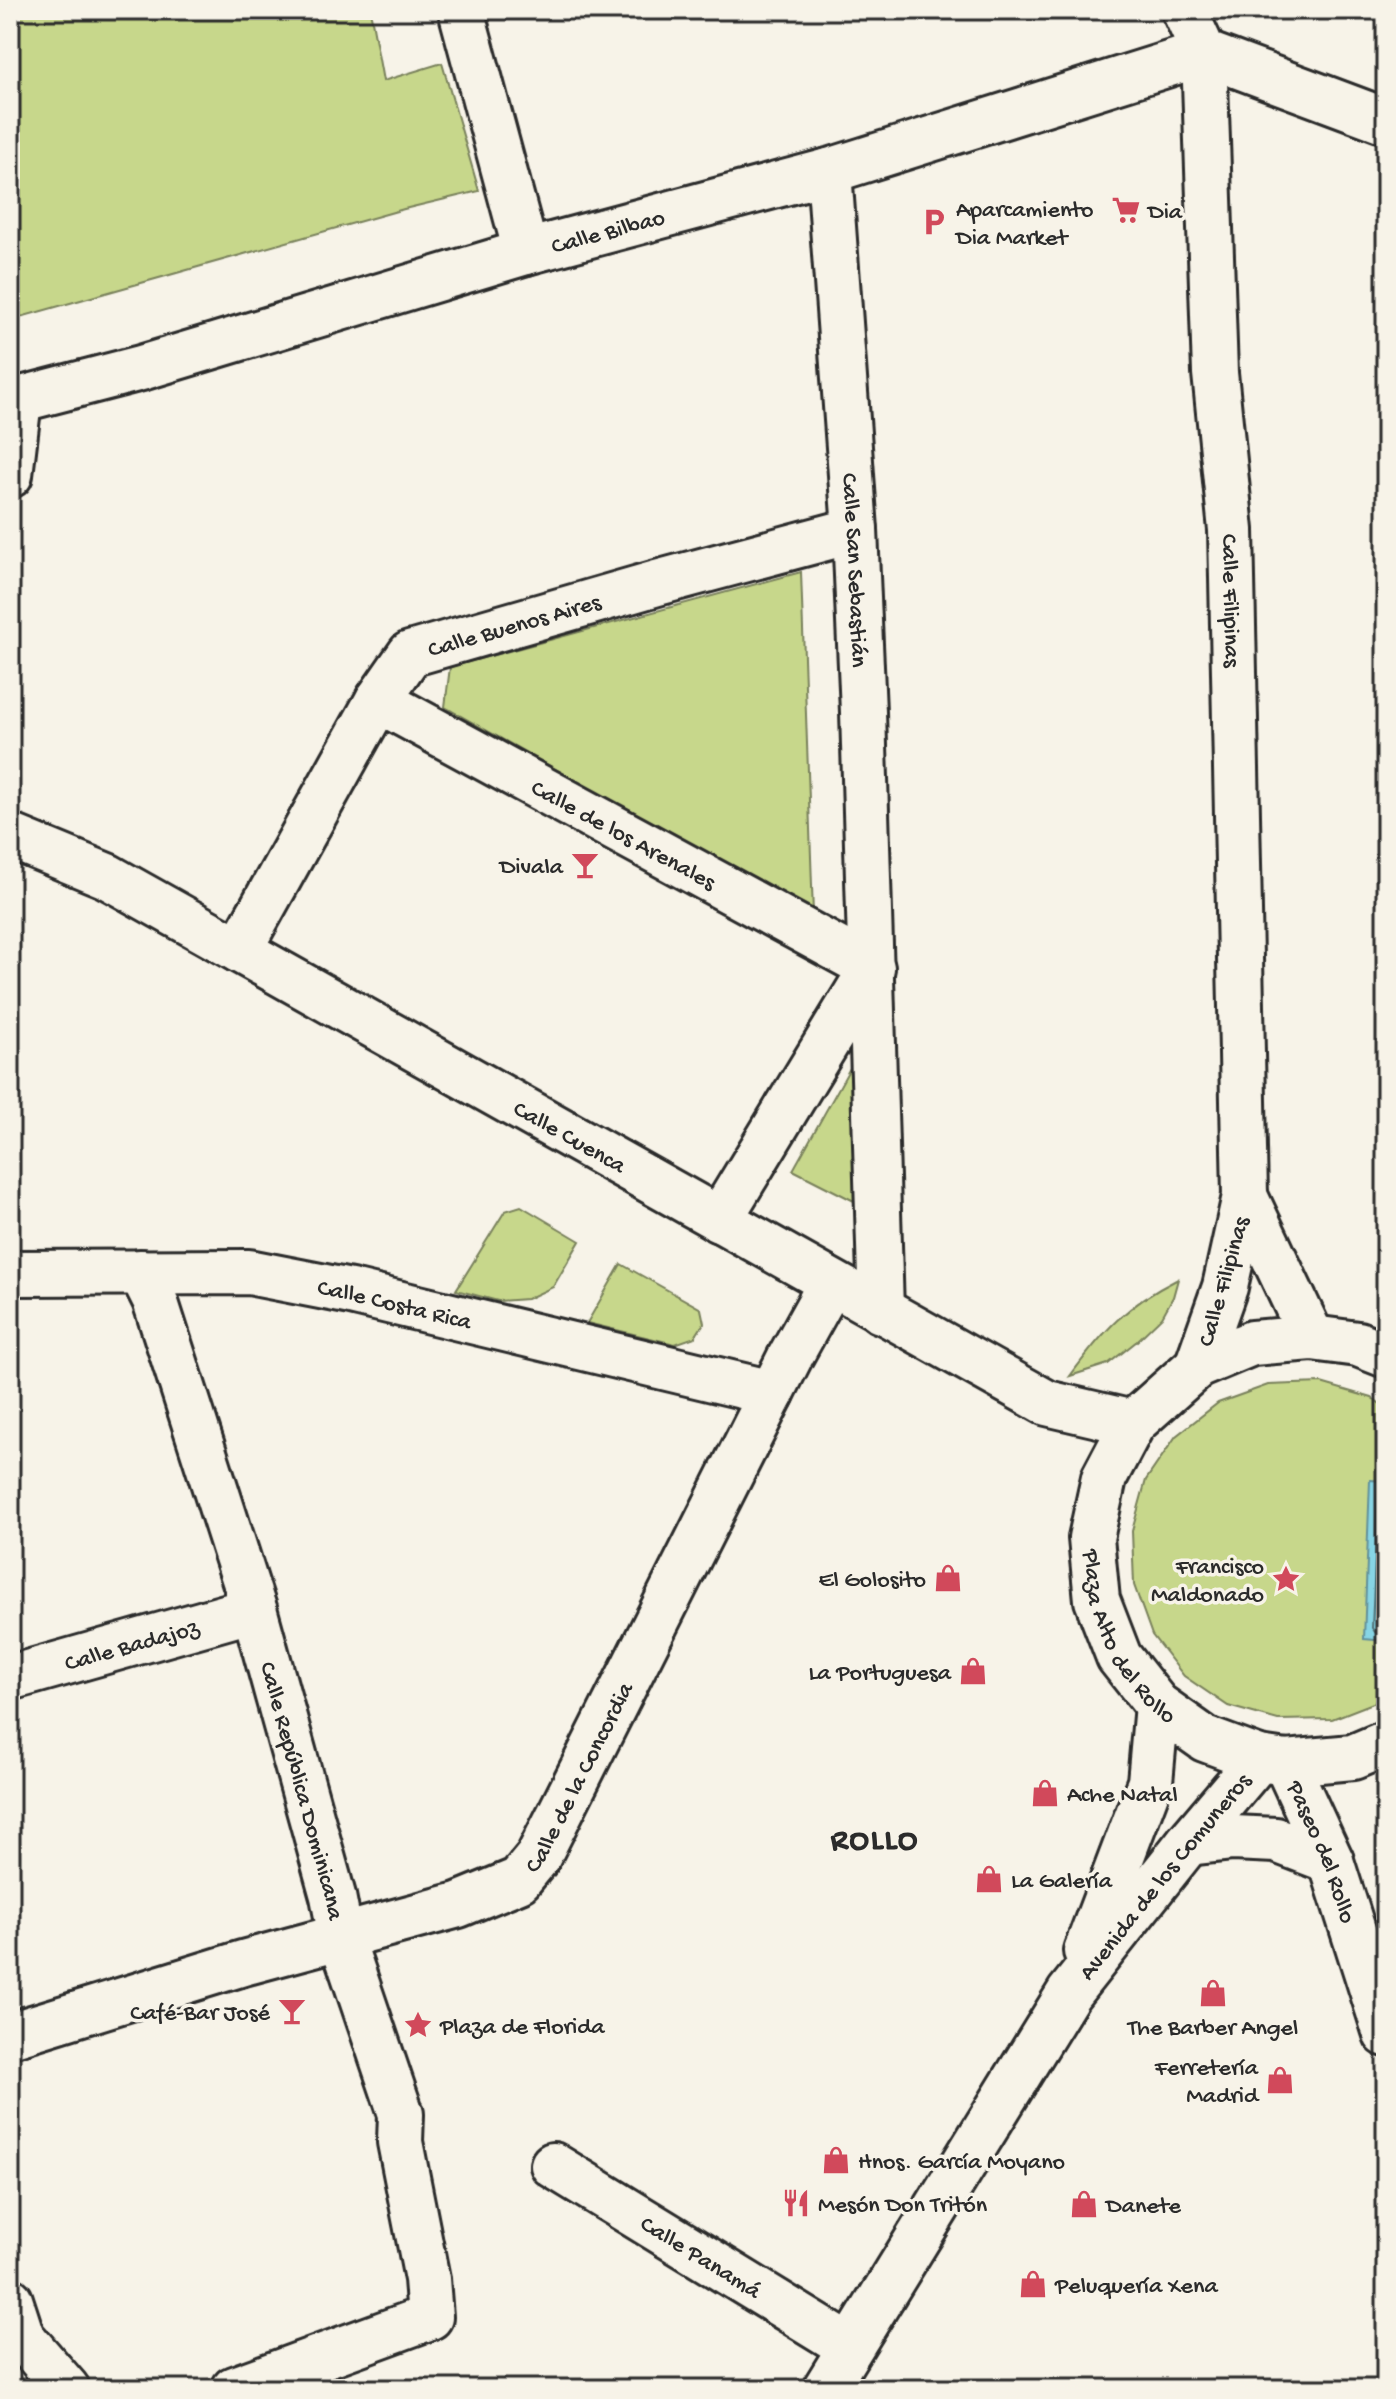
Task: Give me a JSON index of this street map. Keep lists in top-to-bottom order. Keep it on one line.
{"streets":{"street":["Calle Bilbao","Calle San Sebastián","Calle Filipinas","Calle Buenos Aires","Calle de los Arenales","Calle Cuenca","Calle Costa Rica","Plaza Alto del Rollo","Calle Badajoz","Calle de la Concordia","Calle República Dominicana","Paseo del Rollo","Avenida de los Comuneros","Calle Panamá"]},"crossings":[["Calle Bilbao","Calle San Sebastián"],["Calle Bilbao","Calle Filipinas"],["Calle San Sebastián","Calle Buenos Aires"],["Calle San Sebastián","Calle de los Arenales"],["Calle San Sebastián","Calle Cuenca"],["Calle Filipinas","Plaza Alto del Rollo"],["Calle Buenos Aires","Calle de los Arenales"],["Calle Buenos Aires","Calle Cuenca"],["Calle Cuenca","Plaza Alto del Rollo"],["Calle Cuenca","Calle de la Concordia"],["Calle Costa Rica","Calle de la Concordia"],["Calle Costa Rica","Calle República Dominicana"],["Plaza Alto del Rollo","Paseo del Rollo"],["Plaza Alto del Rollo","Avenida de los Comuneros"],["Calle Badajoz","Calle República Dominicana"],["Calle de la Concordia","Calle República Dominicana"],["Paseo del Rollo","Avenida de los Comuneros"],["Avenida de los Comuneros","Calle Panamá"]],"districts":["ROLLO"],"places":{"supermarket":["Dia"],"parking":["Aparcamiento Dia Market"],"bar":["Divala","Café-Bar José"],"shop":["El Golosito","La Portuguesa","Ache Natal","La Galería","The Barber Angel","Ferretería Madrid","Hnos. García Moyano","Danete","Peluquería Xena"],"place":["Francisco Maldonado","Plaza de Florida"],"restaurant":["Mesón Don Tritón"]}}
